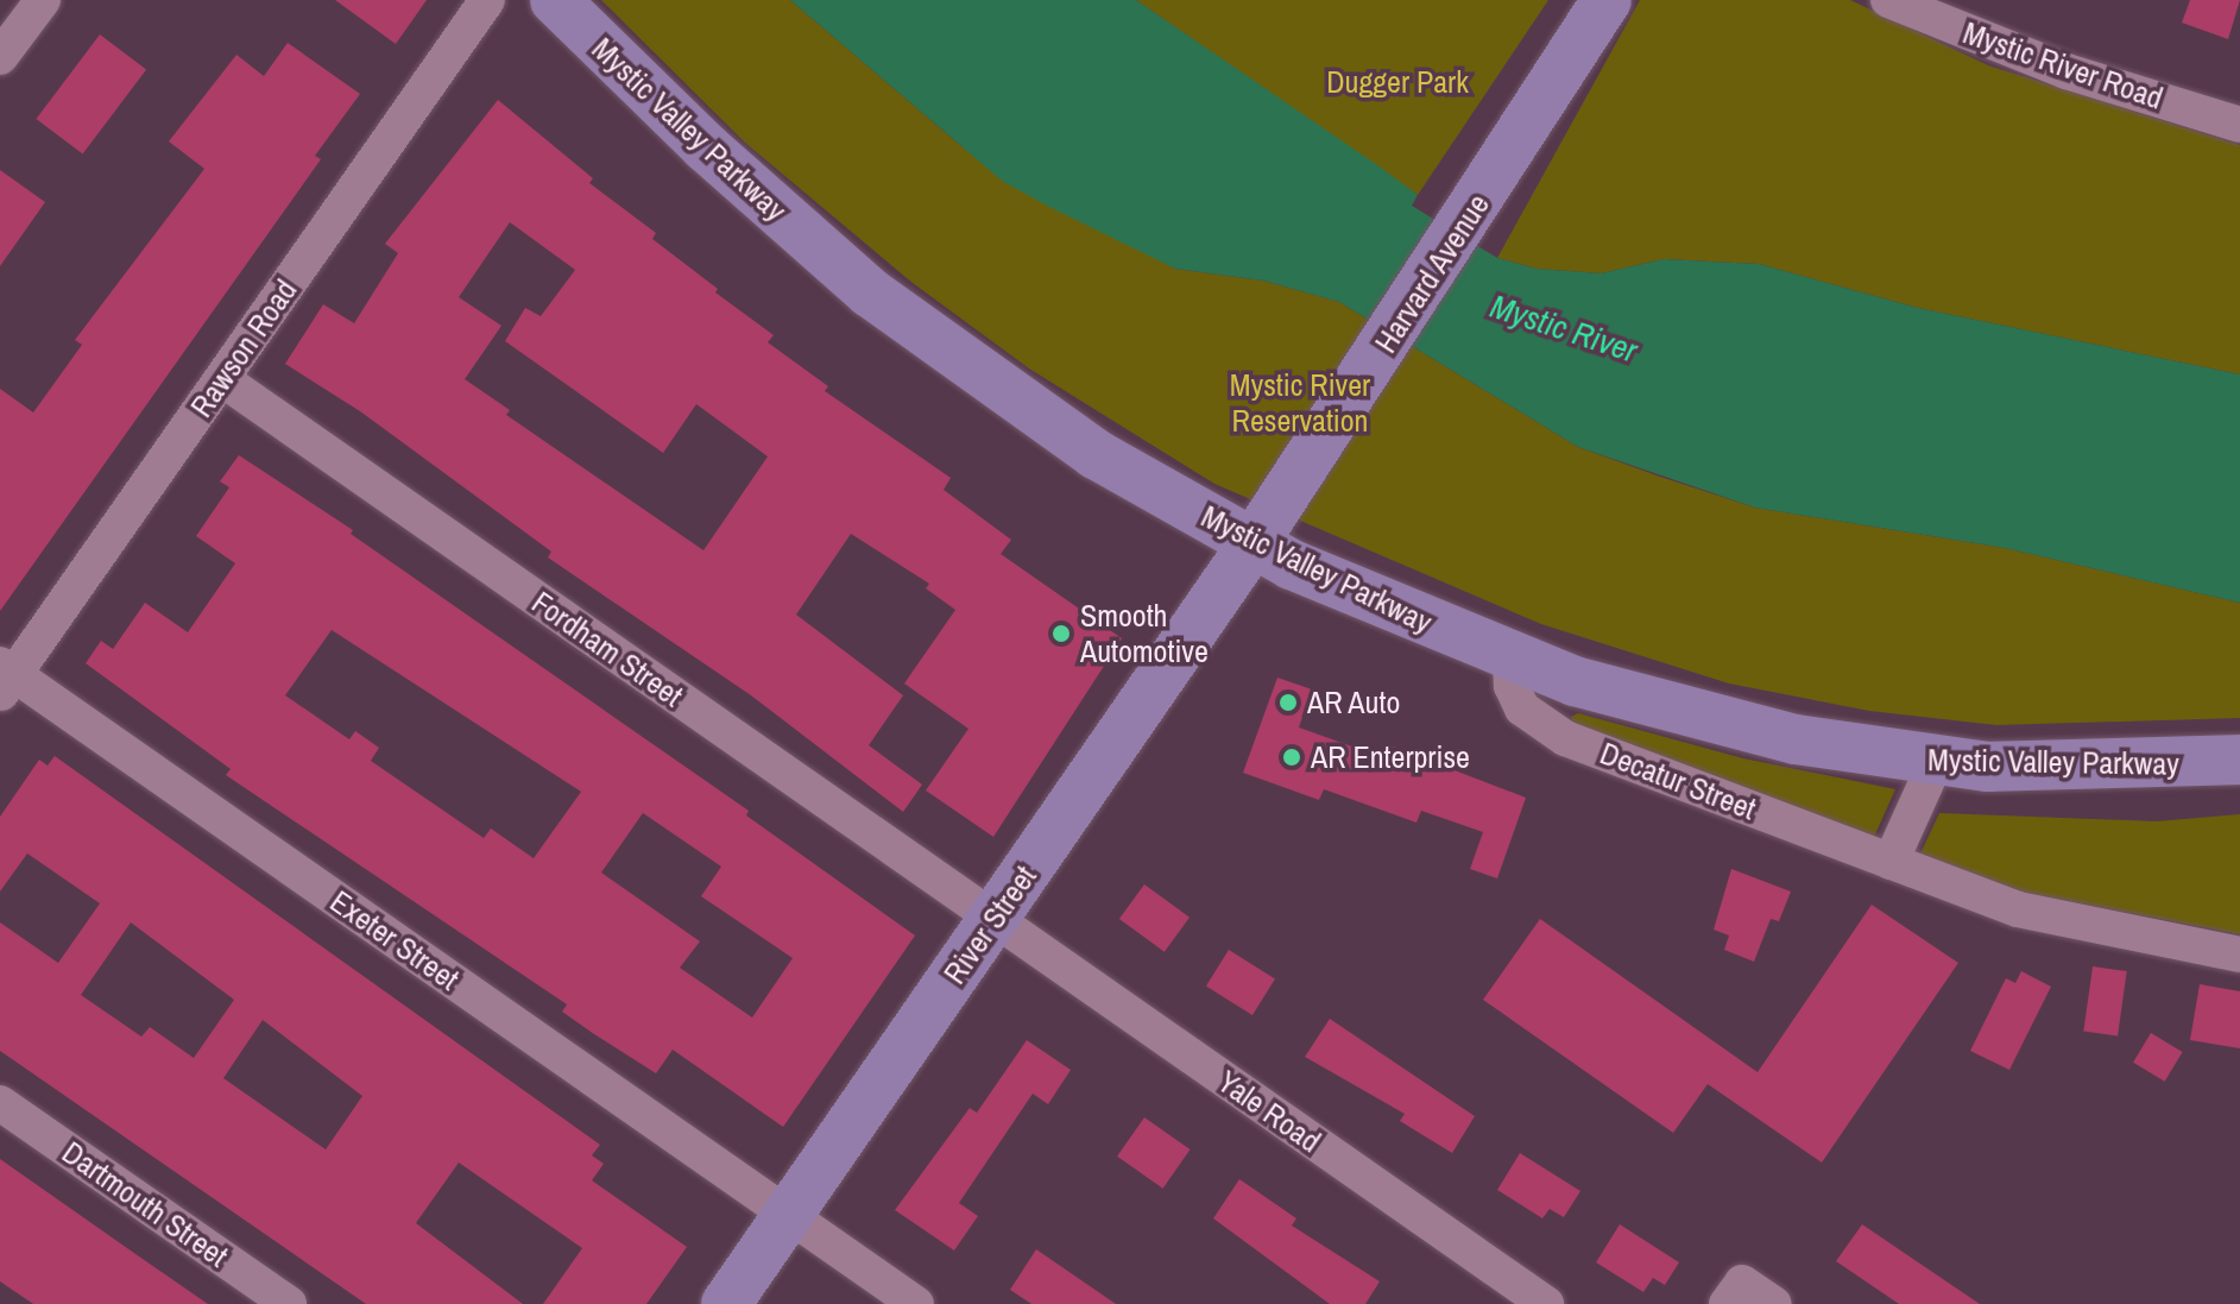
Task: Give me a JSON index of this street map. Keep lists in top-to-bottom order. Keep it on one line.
{"streets":{"main road":["Mystic Valley Parkway","Harvard Avenue","River Street"],"street":["Mystic River Road","Rawson Road","Fordham Street","Decatur Street","Exeter Street","Yale Road","Dartmouth Street"]},"crossings":[["Mystic Valley Parkway","Harvard Avenue"],["Mystic Valley Parkway","Decatur Street"],["Mystic Valley Parkway","River Street"],["Harvard Avenue","River Street"],["Rawson Road","Fordham Street"],["Rawson Road","Exeter Street"],["Fordham Street","River Street"],["Fordham Street","Yale Road"],["River Street","Exeter Street"],["River Street","Yale Road"]],"water":["Mystic River"],"parks":["Dugger Park","Mystic River Reservation"],"places":["Smooth Automotive","AR Auto","AR Enterprise"]}
